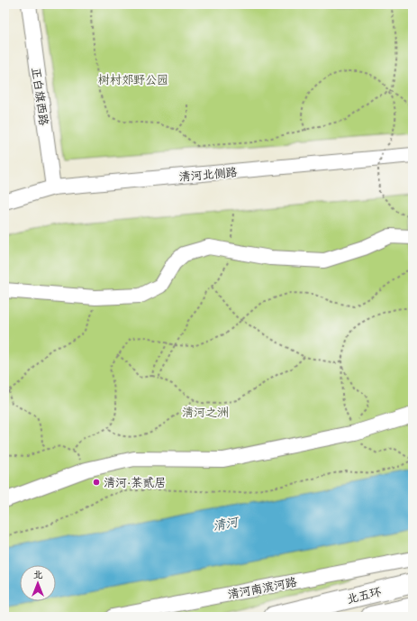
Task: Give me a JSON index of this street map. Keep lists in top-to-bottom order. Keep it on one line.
{"streets":{"highway":["北五环"],"street":["正白旗西路","清河北侧路","清河南滨河路"]},"crossings":[["正白旗西路","清河北侧路"]],"water":["清河"],"parks":["树村郊野公园","清河之洲"],"places":["清河·茶贰居"],"north":"top"}
